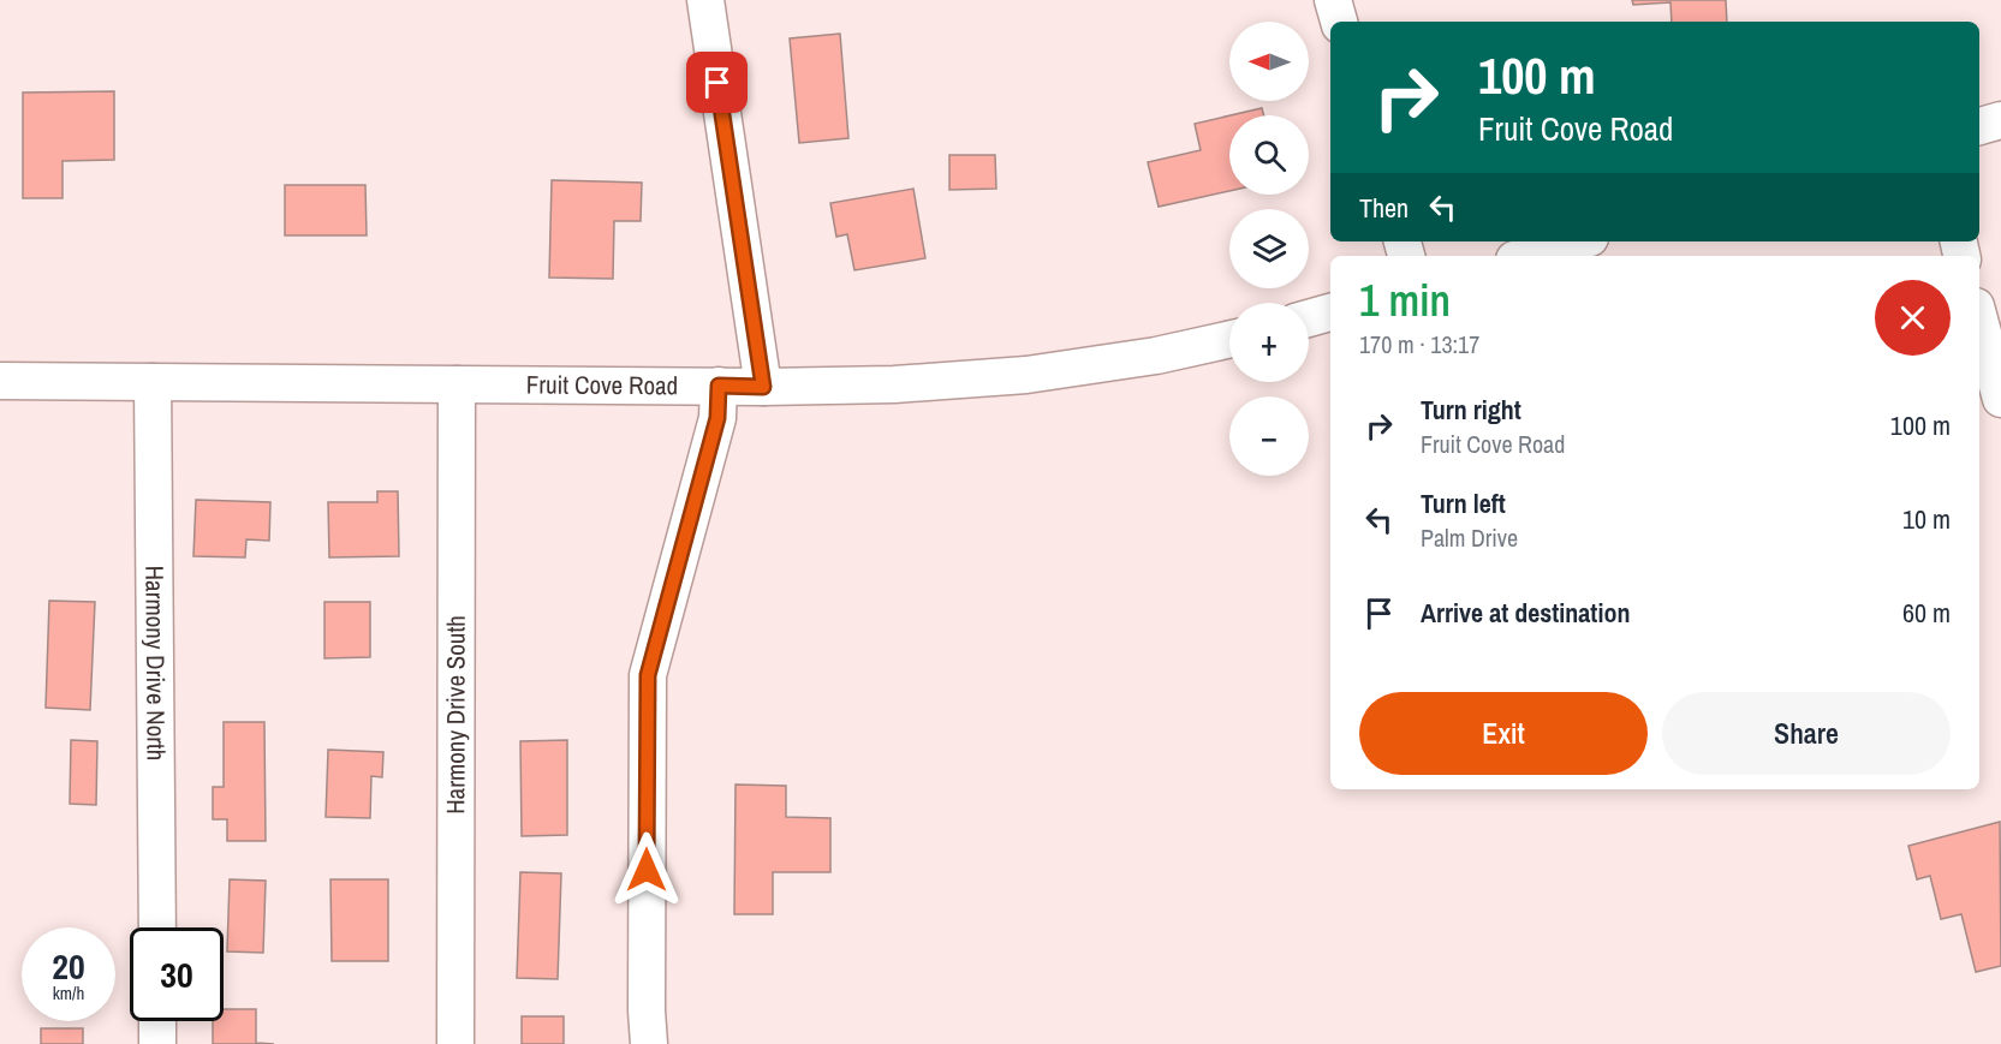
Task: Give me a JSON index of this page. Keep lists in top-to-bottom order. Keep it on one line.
{"streets":{"street":["Fruit Cove Road","Harmony Drive North","Harmony Drive South"]},"crossings":[["Fruit Cove Road","Harmony Drive North"],["Fruit Cove Road","Harmony Drive South"]],"north":"left","page":{"map_buttons":["+","−"],"turn":["100 m","Fruit Cove Road"],"then":"Then","heading":["1 min","170 m · 13:17"],"list":[{"name":"Turn right","note":"Fruit Cove Road","value":"100 m"},{"name":"Turn left","note":"Palm Drive","value":"10 m"},{"name":"Arrive at destination","value":"60 m"}],"buttons":["Exit","Share"],"speed":"20 km/h","limit":"30"}}
